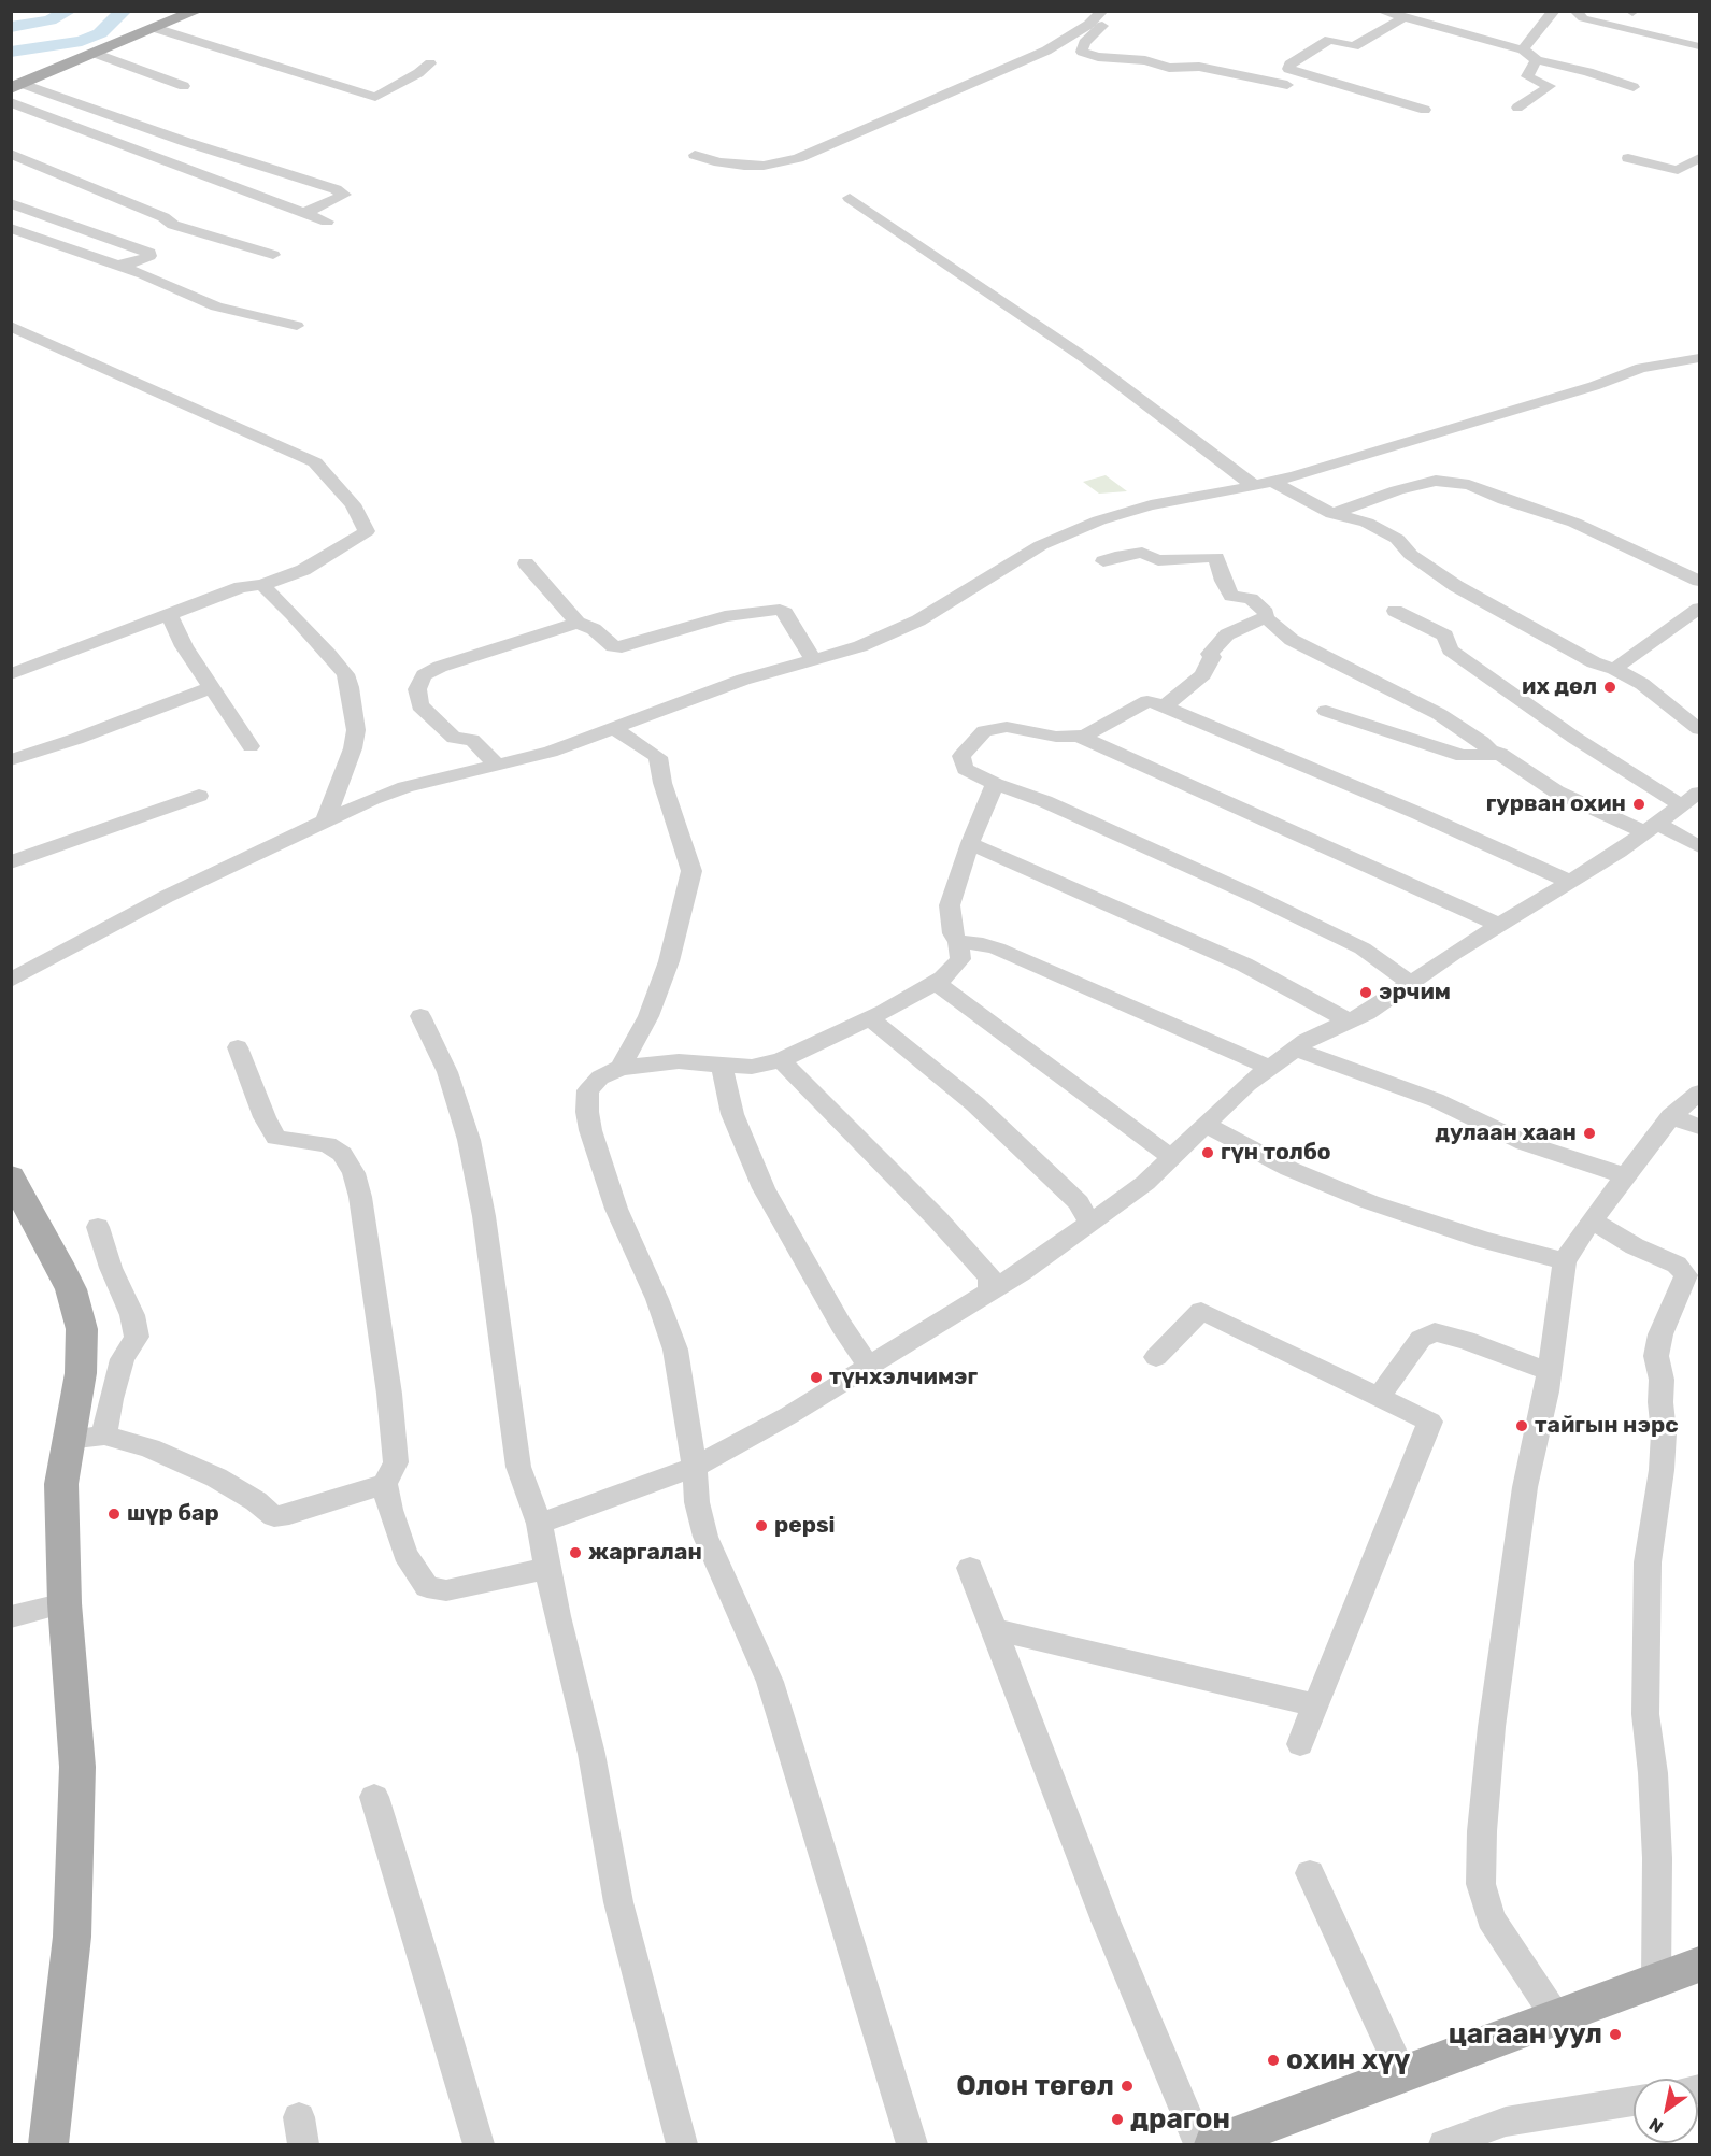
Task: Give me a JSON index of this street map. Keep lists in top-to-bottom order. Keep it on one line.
{"places":["их дөл","гурван охин","эрчим","дулаан хаан","гүн толбо","түнхэлчимэг","тайгын нэрс","шүр бар","pepsi","жаргалан","цагаан уул","охин хүү","Олон төгөл","драгон"],"north":"bottom left"}
